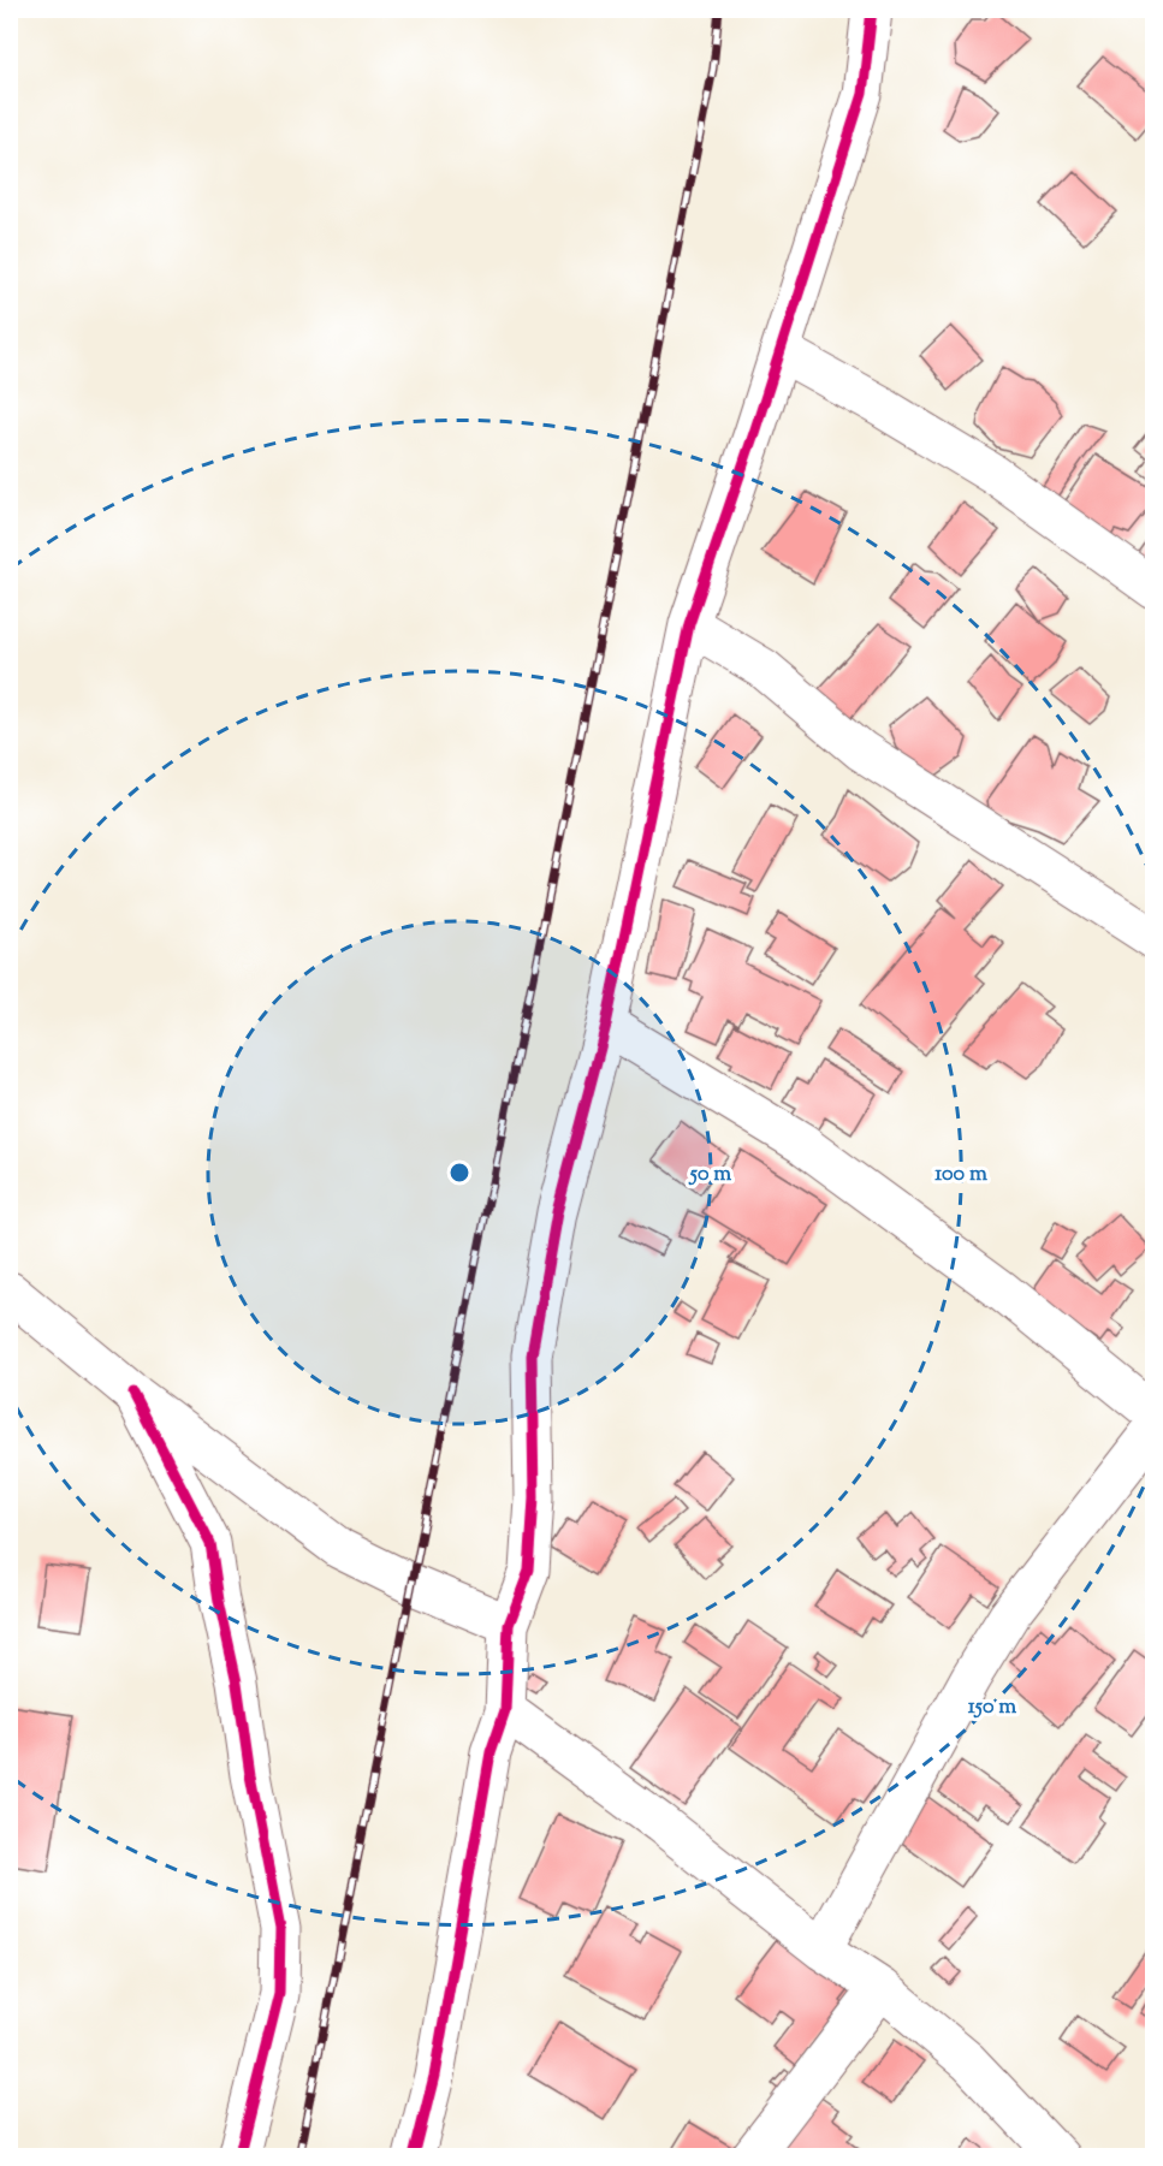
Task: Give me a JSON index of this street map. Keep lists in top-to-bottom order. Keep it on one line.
{"rings":["50 m","100 m","150 m"]}
